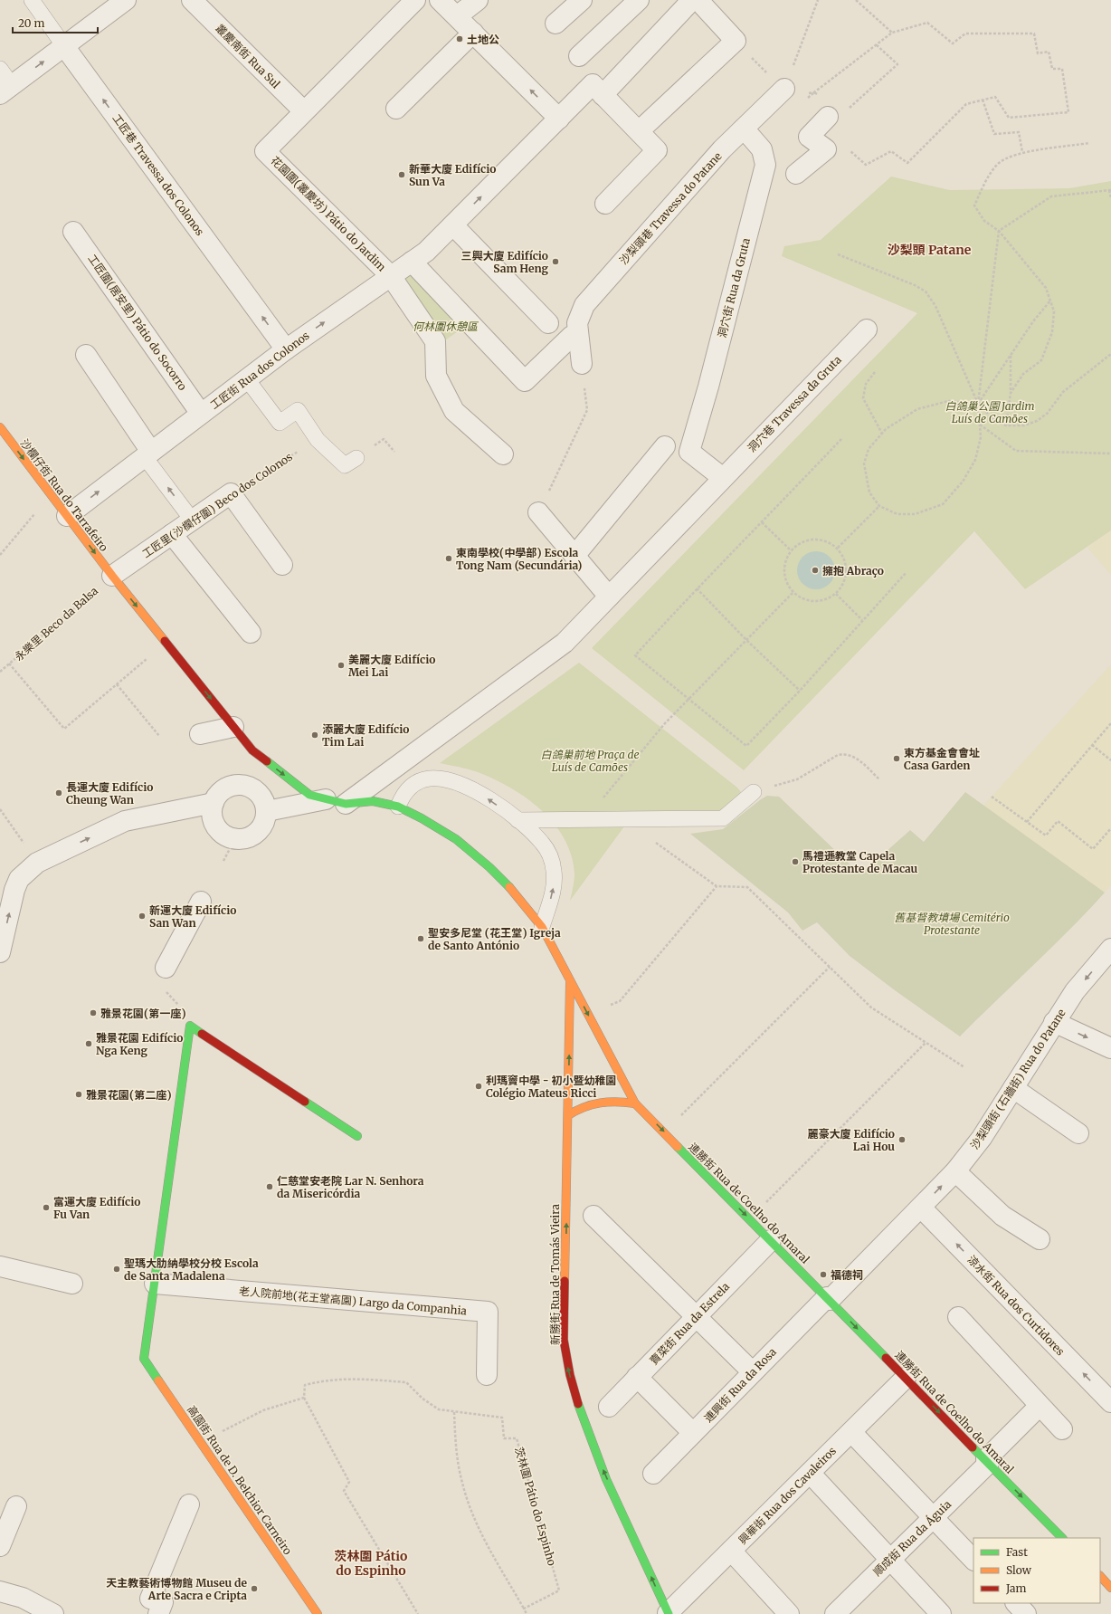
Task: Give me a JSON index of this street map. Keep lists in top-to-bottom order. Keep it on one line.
{"streets":{"street":["叢慶南街 Rua Sul","工匠巷 Travessa dos Colonos","沙梨頭巷 Travessa do Patane","花園圍(叢慶坊) Pátio do Jardim","洞穴街 Rua da Gruta","工匠圍(居安里) Pátio do Socorro","工匠街 Rua dos Colonos","洞穴巷 Travessa da Gruta","沙欄仔街 Rua do Tarrafeiro","工匠里(沙欄仔圍) Beco dos Colonos","沙梨頭街 (石牆街) Rua do Patane","連勝街 Rua de Coelho do Amaral","新勝街 Rua de Tomás Vieira","老人院前地(花王堂高園) Largo da Companhia","涼水街 Rua dos Curtidores","賣菜街 Rua da Estrela","連興街 Rua da Rosa","高園街 Rua de D. Belchior Carneiro","興華街 Rua dos Cavaleiros","順成街 Rua da Águia"],"path":["永樂里 Beco da Balsa","茨林圍 Pátio do Espinho"]},"crossings":[["叢慶南街 Rua Sul","花園圍(叢慶坊) Pátio do Jardim"],["工匠巷 Travessa dos Colonos","工匠街 Rua dos Colonos"],["沙梨頭巷 Travessa do Patane","洞穴街 Rua da Gruta"],["花園圍(叢慶坊) Pátio do Jardim","工匠街 Rua dos Colonos"],["洞穴街 Rua da Gruta","洞穴巷 Travessa da Gruta"],["工匠圍(居安里) Pátio do Socorro","工匠街 Rua dos Colonos"],["工匠街 Rua dos Colonos","沙欄仔街 Rua do Tarrafeiro"],["沙欄仔街 Rua do Tarrafeiro","工匠里(沙欄仔圍) Beco dos Colonos"],["沙欄仔街 Rua do Tarrafeiro","永樂里 Beco da Balsa"],["工匠里(沙欄仔圍) Beco dos Colonos","永樂里 Beco da Balsa"],["沙梨頭街 (石牆街) Rua do Patane","連勝街 Rua de Coelho do Amaral"],["沙梨頭街 (石牆街) Rua do Patane","涼水街 Rua dos Curtidores"],["沙梨頭街 (石牆街) Rua do Patane","連興街 Rua da Rosa"],["連勝街 Rua de Coelho do Amaral","新勝街 Rua de Tomás Vieira"],["連勝街 Rua de Coelho do Amaral","賣菜街 Rua da Estrela"],["連勝街 Rua de Coelho do Amaral","連興街 Rua da Rosa"],["連勝街 Rua de Coelho do Amaral","興華街 Rua dos Cavaleiros"],["連勝街 Rua de Coelho do Amaral","順成街 Rua da Águia"],["新勝街 Rua de Tomás Vieira","興華街 Rua dos Cavaleiros"],["老人院前地(花王堂高園) Largo da Companhia","高園街 Rua de D. Belchior Carneiro"]],"one_way":["工匠巷 Travessa dos Colonos","工匠街 Rua dos Colonos","沙欄仔街 Rua do Tarrafeiro","連勝街 Rua de Coelho do Amaral","新勝街 Rua de Tomás Vieira"],"districts":["沙梨頭 Patane","茨林圍 Pátio do Espinho"],"parks":["何林圍休憩區","白鴿巢公園 Jardim Luís de Camões","白鴿巢前地 Praça de Luís de Camões","舊基督教墳場 Cemitério Protestante"],"places":["土地公","新華大廈 Edifício Sun Va","三興大廈 Edifício Sam Heng","東南學校(中學部) Escola Tong Nam (Secundária)","擁抱 Abraço","美麗大廈 Edifício Mei Lai","添麗大廈 Edifício Tim Lai","東方基金會會址 Casa Garden","長運大廈 Edifício Cheung Wan","馬禮遜教堂 Capela Protestante de Macau","新運大廈 Edifício San Wan","聖安多尼堂 (花王堂) Igreja de Santo António","雅景花園(第一座)","雅景花園 Edifício Nga Keng","利瑪竇中學 - 初小暨幼稚園 Colégio Mateus Ricci","雅景花園(第二座)","麗豪大廈 Edifício Lai Hou","仁慈堂安老院 Lar N. Senhora da Misericórdia","富運大廈 Edifício Fu Van","聖瑪大肋納學校分校 Escola de Santa Madalena","福德祠","天主教藝術博物館 Museu de Arte Sacra e Cripta"],"legend":["Fast","Slow","Jam"],"scale_bar":"20 m"}
